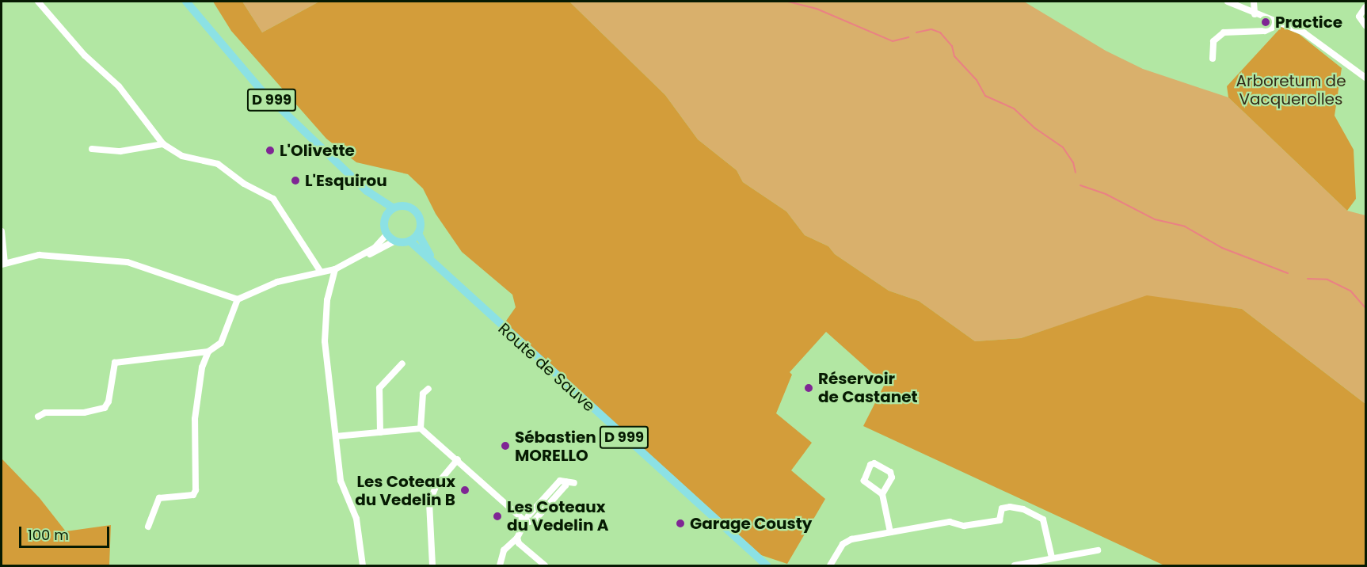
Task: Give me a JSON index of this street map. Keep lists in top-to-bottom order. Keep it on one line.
{"streets":{"main road":["D 999","Route de Sauve"]},"crossings":[["D 999","Route de Sauve"]],"parks":["Arboretum de Vacquerolles"],"places":["Practice","L'Olivette","L'Esquirou","Réservoir de Castanet","Sébastien MORELLO","Les Coteaux du Vedelin B","Les Coteaux du Vedelin A","Garage Cousty"],"scale_bar":"100 m"}
